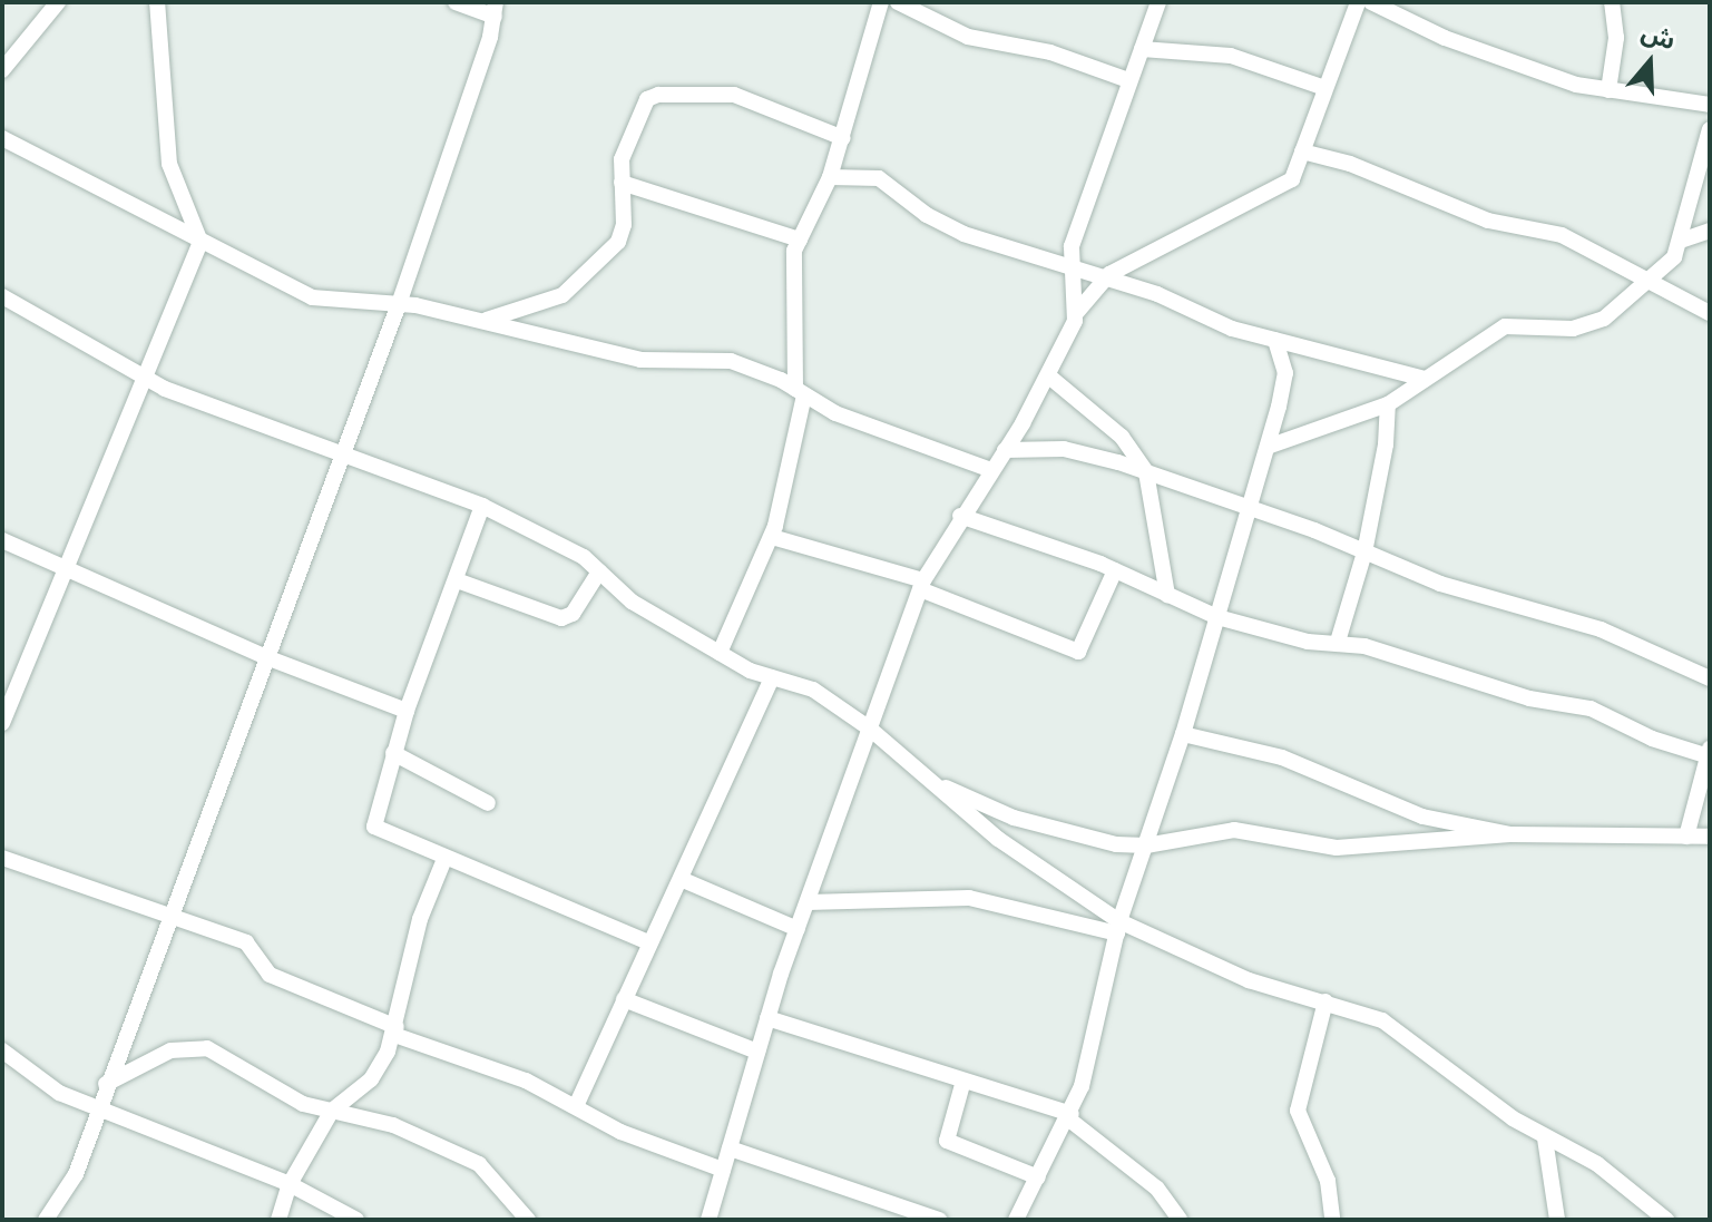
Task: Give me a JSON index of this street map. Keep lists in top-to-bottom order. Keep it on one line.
{"north":"top"}
